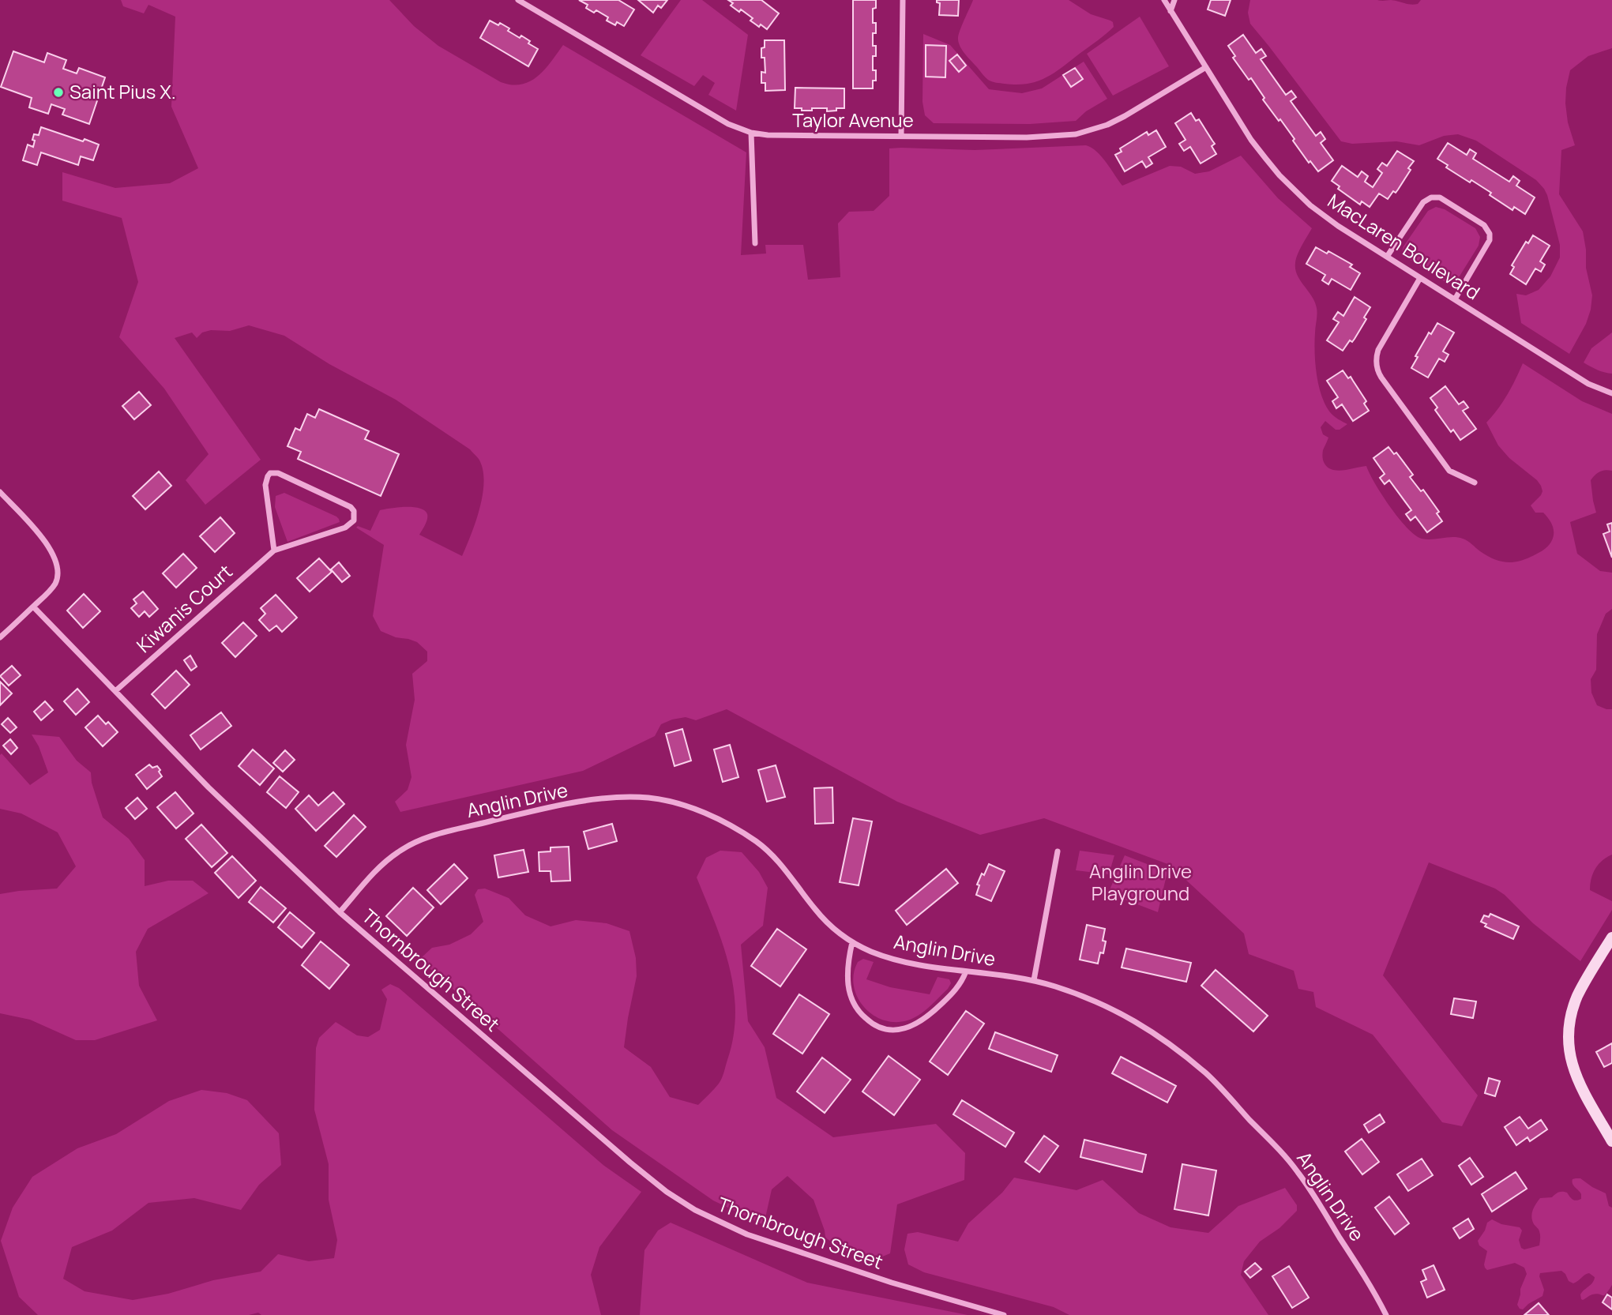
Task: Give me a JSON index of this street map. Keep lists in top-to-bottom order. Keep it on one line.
{"streets":{"street":["Taylor Avenue","MacLaren Boulevard","Kiwanis Court","Anglin Drive","Thornbrough Street"]},"crossings":[["Taylor Avenue","MacLaren Boulevard"],["Kiwanis Court","Thornbrough Street"],["Anglin Drive","Thornbrough Street"]],"parks":["Anglin Drive Playground"],"places":["Saint Pius X."]}
